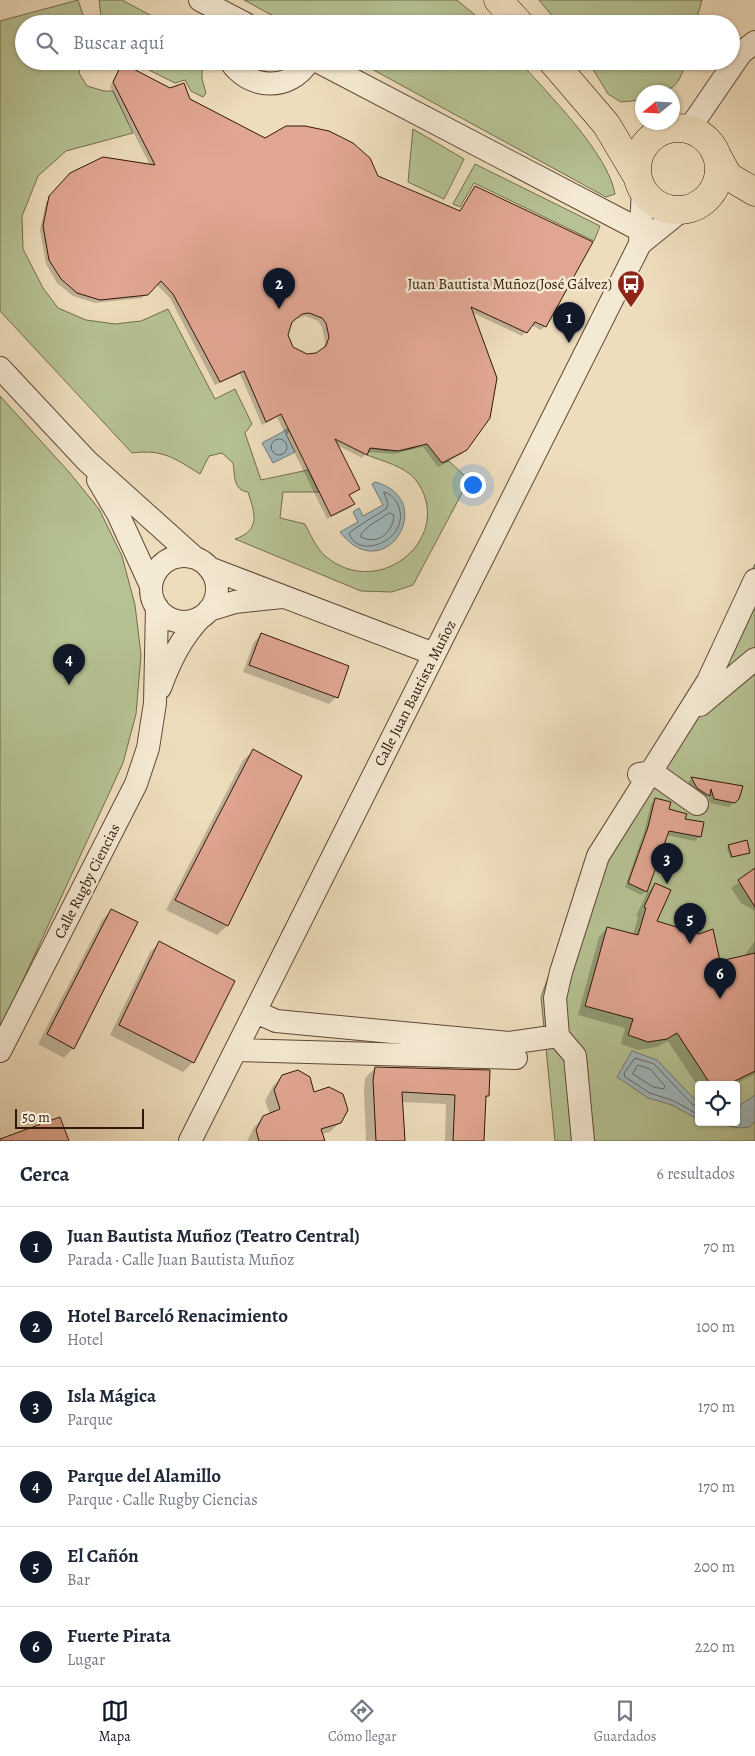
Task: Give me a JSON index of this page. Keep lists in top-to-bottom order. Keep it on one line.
{"streets":{"street":["Calle Juan Bautista Muñoz","Calle Rugby Ciencias"]},"places":{"bus stop":["Juan Bautista Muñoz(José Gálvez)"]},"scale_bar":"50 m","north":"left","page":{"search":"Buscar aquí","pins":["2","1","4","3","5","6"],"scale":"50 m","heading":["Cerca","6 resultados"],"list":[{"mark":"1","name":"Juan Bautista Muñoz (Teatro Central)","note":"Parada · Calle Juan Bautista Muñoz","value":"70 m"},{"mark":"2","name":"Hotel Barceló Renacimiento","note":"Hotel","value":"100 m"},{"mark":"3","name":"Isla Mágica","note":"Parque","value":"170 m"},{"mark":"4","name":"Parque del Alamillo","note":"Parque · Calle Rugby Ciencias","value":"170 m"},{"mark":"5","name":"El Cañón","note":"Bar","value":"200 m"},{"mark":"6","name":"Fuerte Pirata","note":"Lugar","value":"220 m"}],"nav":["Mapa","Cómo llegar","Guardados"]}}
